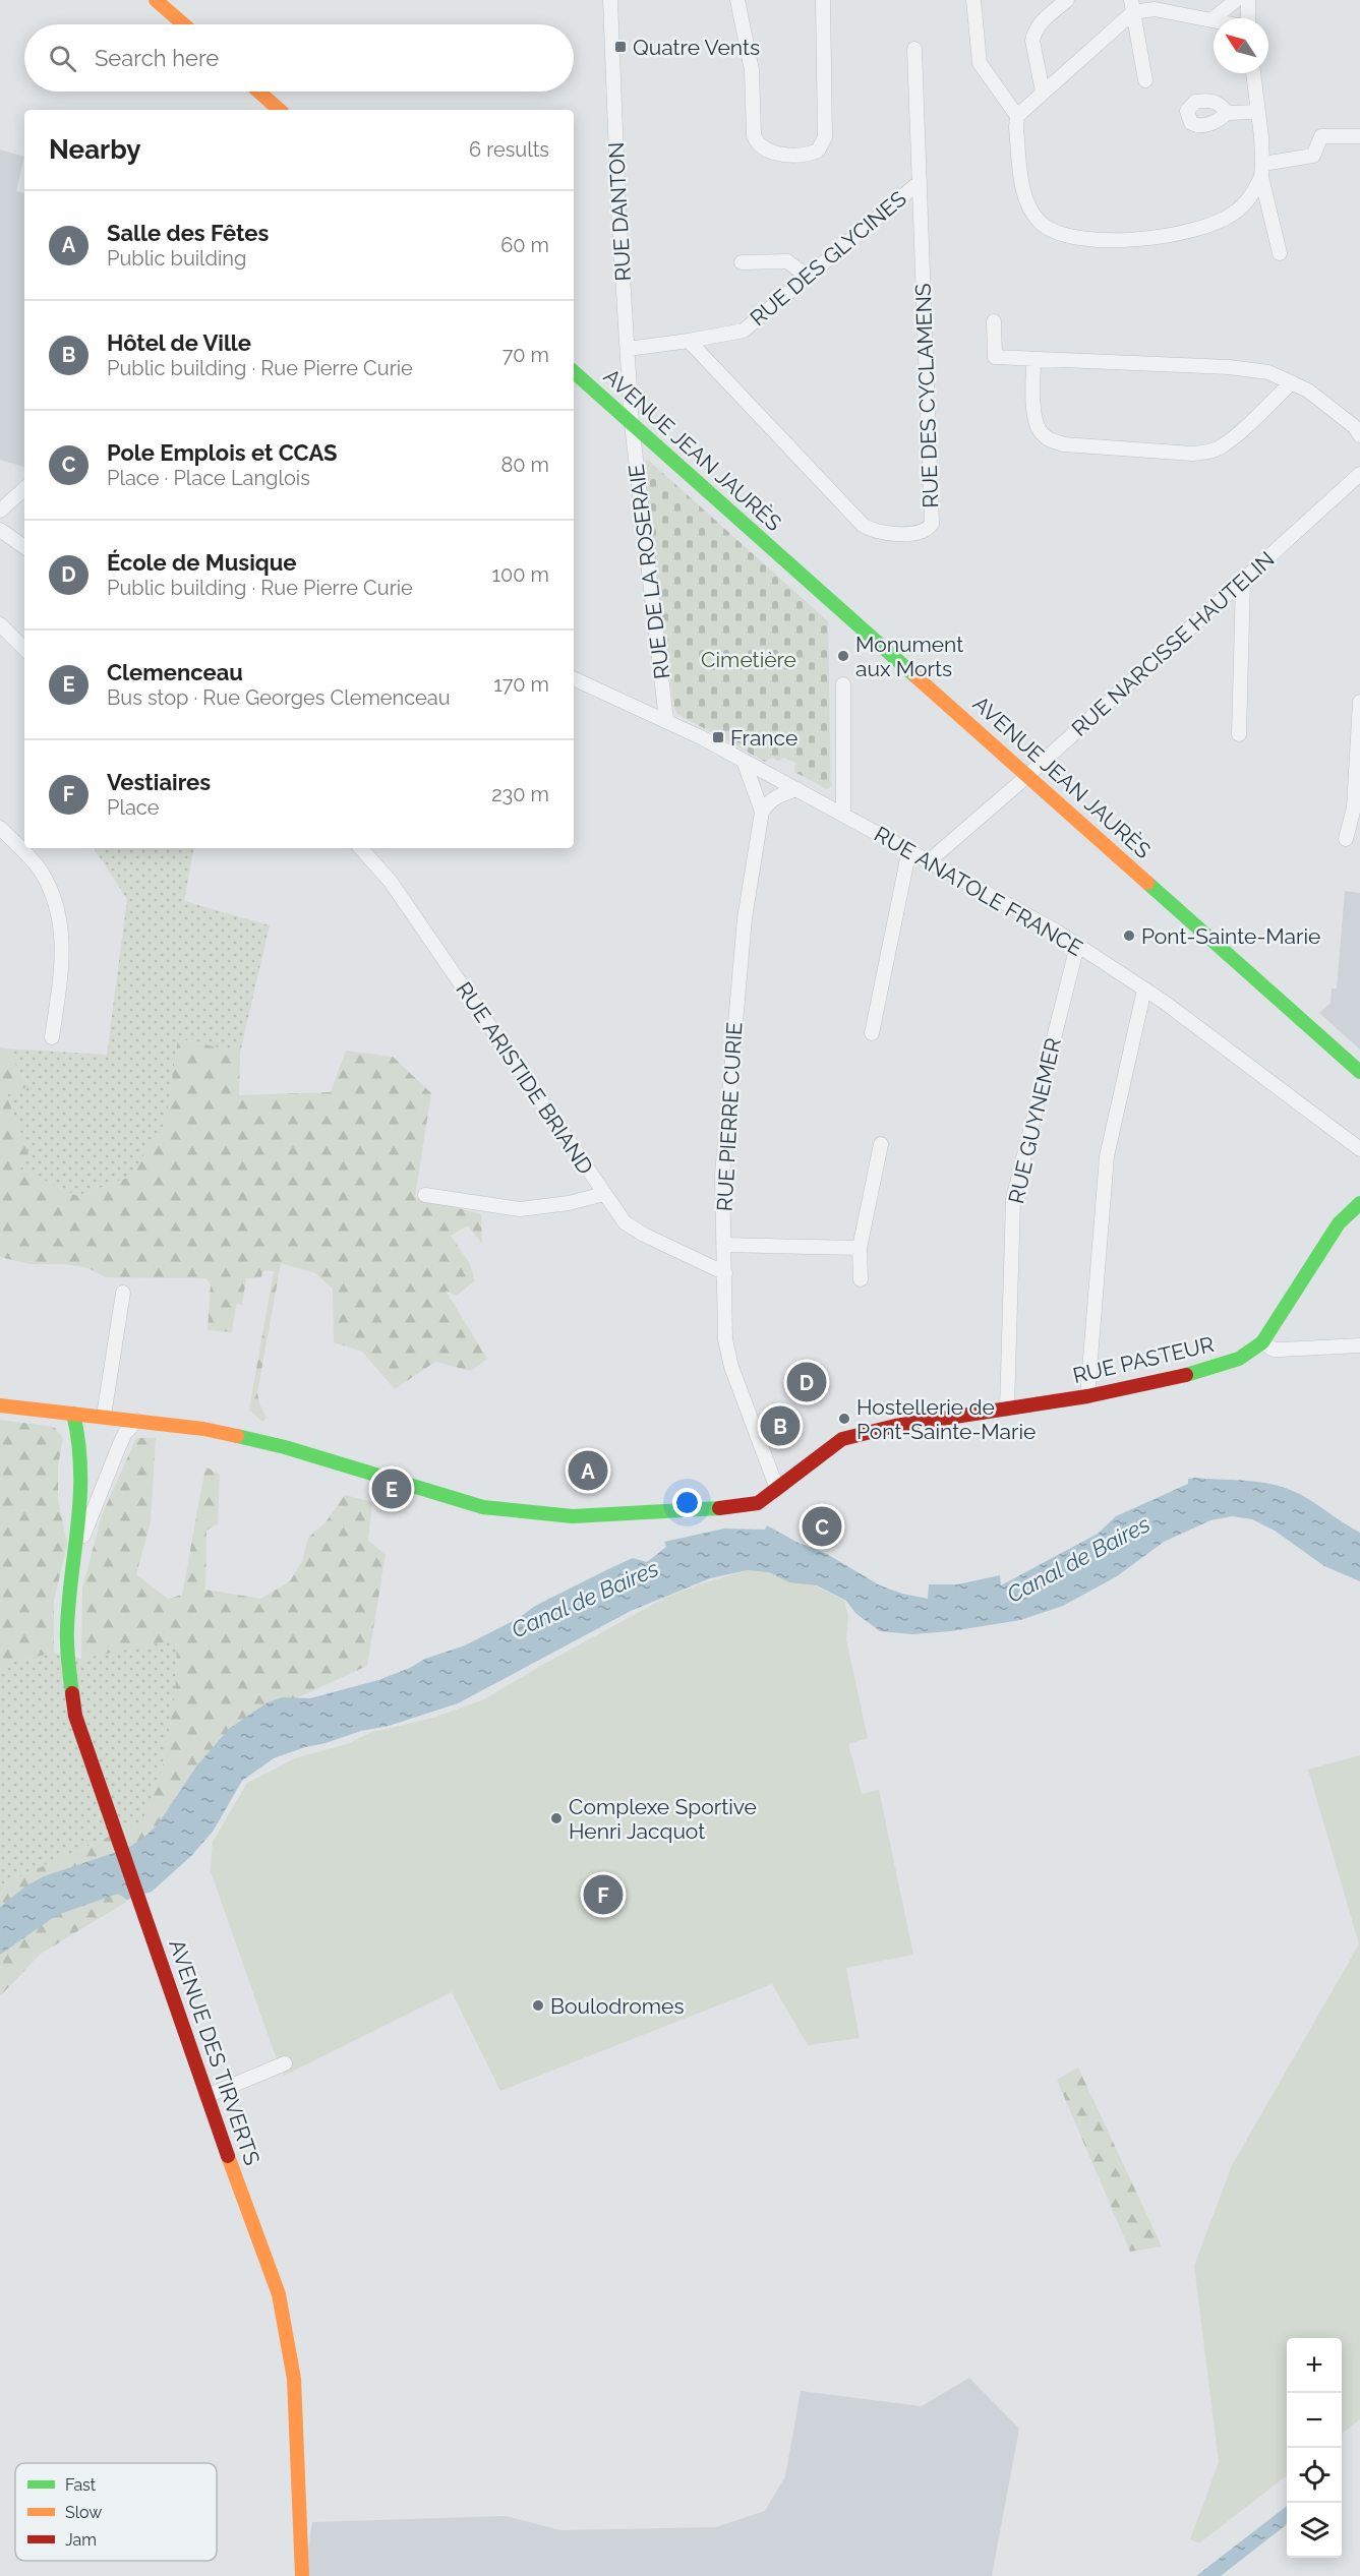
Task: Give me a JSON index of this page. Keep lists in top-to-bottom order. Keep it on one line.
{"streets":{"main road":["AVENUE JEAN JAURÈS","RUE PASTEUR","AVENUE DES TIRVERTS"],"street":["RUE DANTON","RUE DES GLYCINES","RUE DES CYCLAMENS","RUE DE LA ROSERAIE","RUE NARCISSE HAUTELIN","RUE ANATOLE FRANCE","RUE ARISTIDE BRIAND","RUE PIERRE CURIE","RUE GUYNEMER"]},"crossings":[["RUE DANTON","RUE DES GLYCINES"],["RUE DANTON","AVENUE JEAN JAURÈS"],["RUE DANTON","RUE DE LA ROSERAIE"],["RUE DES GLYCINES","RUE DES CYCLAMENS"],["AVENUE JEAN JAURÈS","RUE DE LA ROSERAIE"],["AVENUE JEAN JAURÈS","RUE NARCISSE HAUTELIN"],["RUE DE LA ROSERAIE","RUE ANATOLE FRANCE"],["RUE NARCISSE HAUTELIN","RUE ANATOLE FRANCE"],["RUE ANATOLE FRANCE","RUE GUYNEMER"],["RUE ARISTIDE BRIAND","RUE PIERRE CURIE"],["RUE PIERRE CURIE","RUE PASTEUR"],["RUE GUYNEMER","RUE PASTEUR"],["RUE PASTEUR","AVENUE DES TIRVERTS"]],"water":["Canal de Baires"],"parks":["Cimetière"],"places":{"transit":["Quatre Vents","France"],"other":["Monument aux Morts","Pont-Sainte-Marie","Hostellerie de Pont-Sainte-Marie","Complexe Sportive Henri Jacquot","Boulodromes"]},"legend":["Fast","Slow","Jam"],"north":"top left","page":{"search":"Search here","heading":["Nearby","6 results"],"list":[{"mark":"A","name":"Salle des Fêtes","note":"Public building","value":"60 m"},{"mark":"B","name":"Hôtel de Ville","note":"Public building · Rue Pierre Curie","value":"70 m"},{"mark":"C","name":"Pole Emplois et CCAS","note":"Place · Place Langlois","value":"80 m"},{"mark":"D","name":"École de Musique","note":"Public building · Rue Pierre Curie","value":"100 m"},{"mark":"E","name":"Clemenceau","note":"Bus stop · Rue Georges Clemenceau","value":"170 m"},{"mark":"F","name":"Vestiaires","note":"Place","value":"230 m"}],"pins":["D","B","A","E","C","F"],"map_buttons":["+","−"]}}
